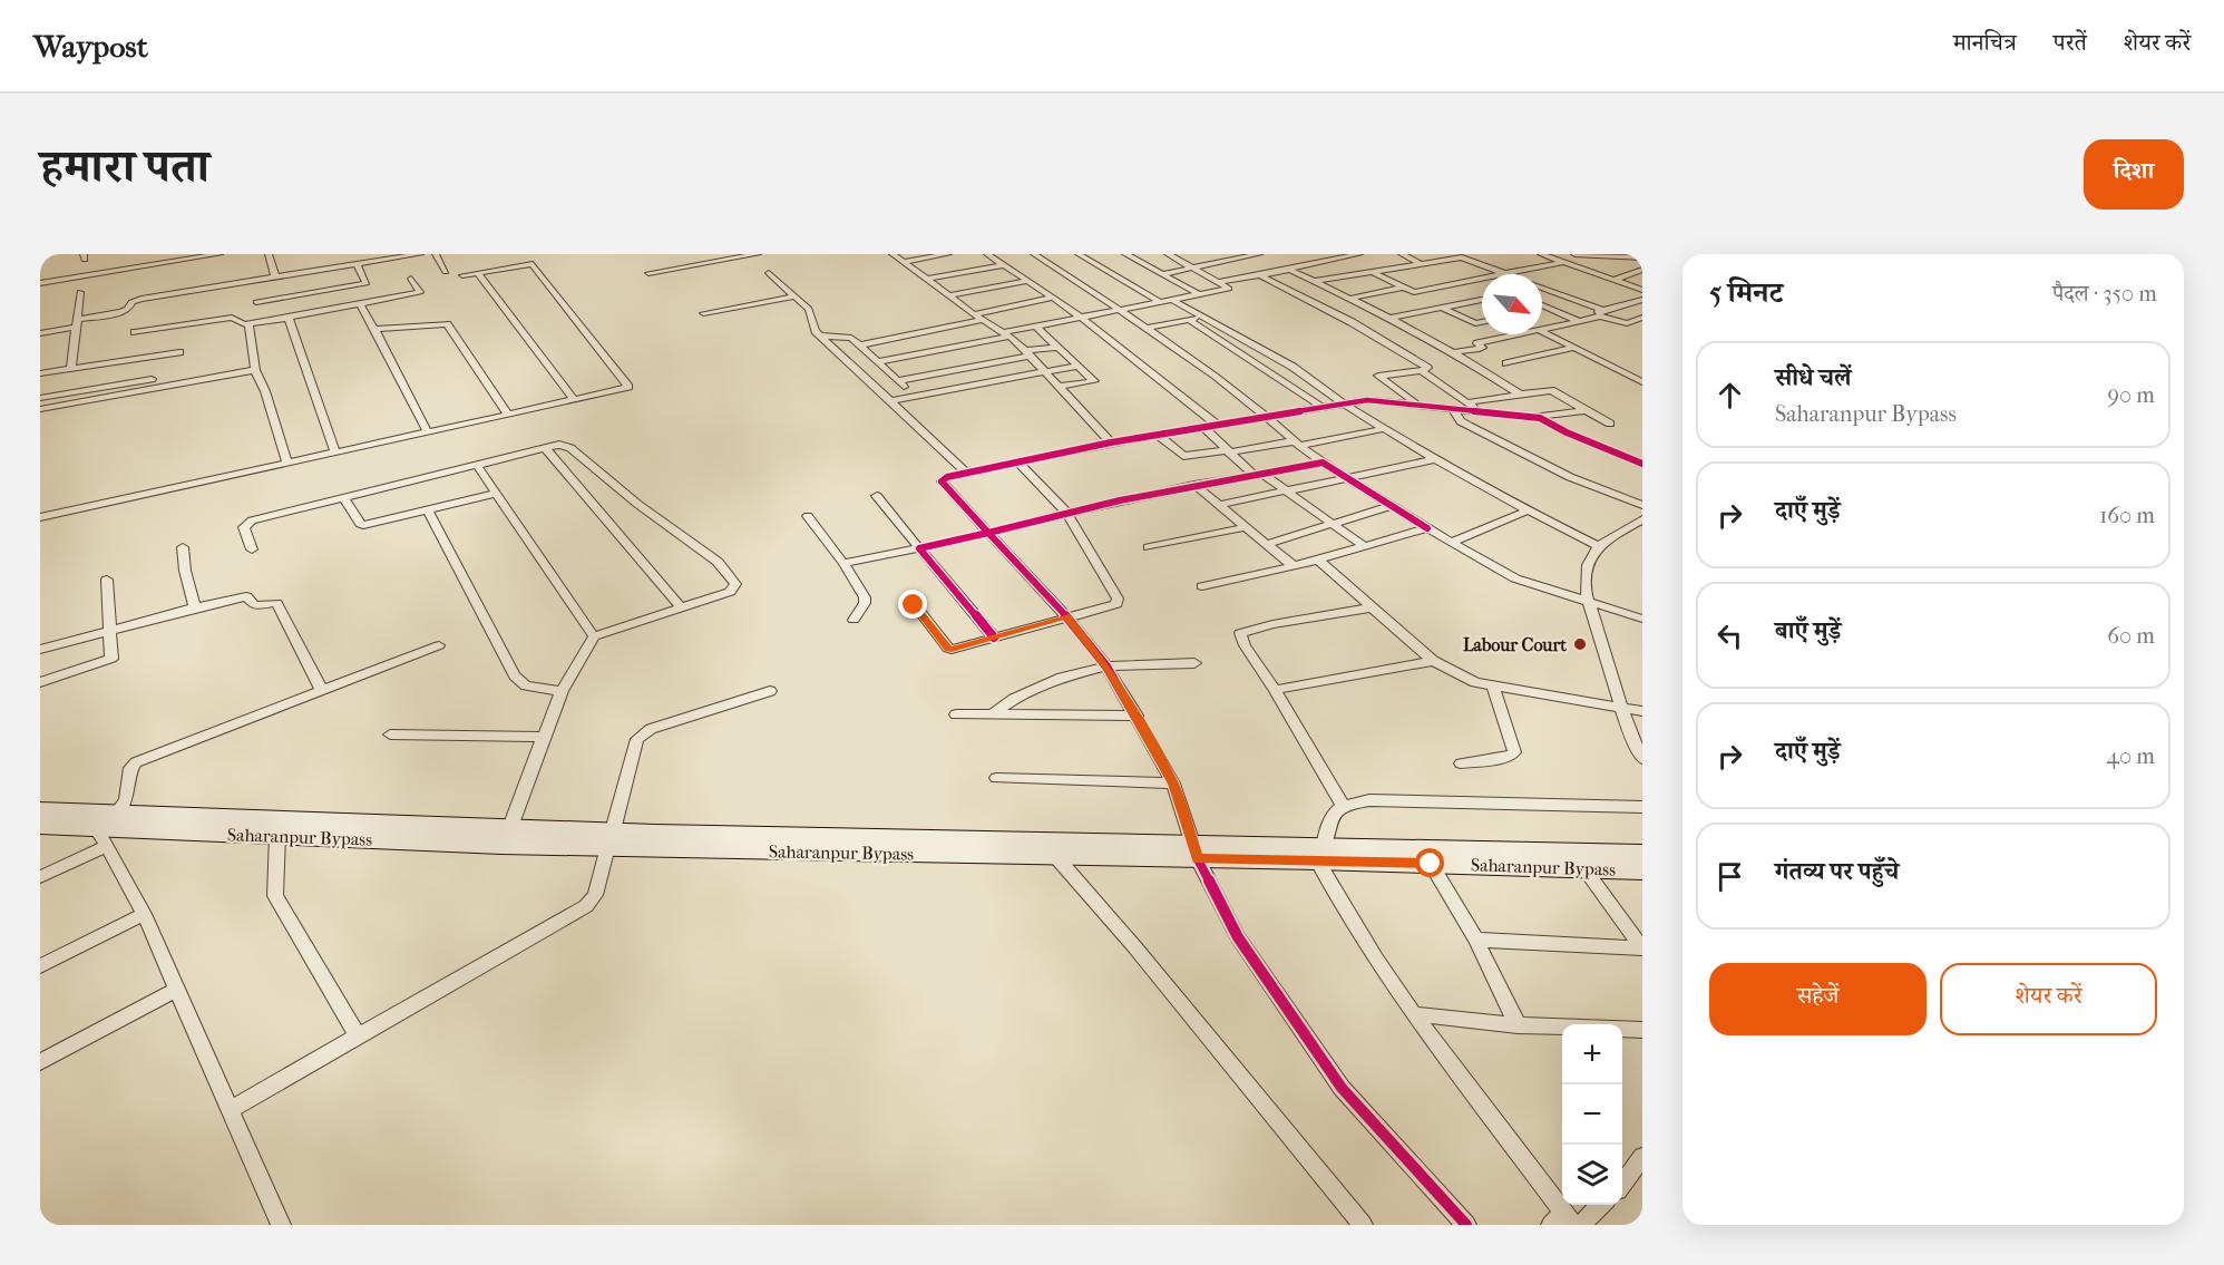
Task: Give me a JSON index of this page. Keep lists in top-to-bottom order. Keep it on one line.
{"streets":{"main road":["Saharanpur Bypass"]},"places":["Labour Court"],"north":"bottom right","page":{"header":"Waypost","nav":["मानचित्र","परतें","शेयर करें"],"title":"हमारा पता","buttons":["दिशा",["सहेजें","शेयर करें"]],"heading":["5 मिनट","पैदल · 350 m"],"list":[["सीधे चलें","Saharanpur Bypass","90 m"],["दाएँ मुड़ें","160 m"],["बाएँ मुड़ें","60 m"],["दाएँ मुड़ें","40 m"],"गंतव्य पर पहुँचे"],"map_buttons":["+","−"]}}
